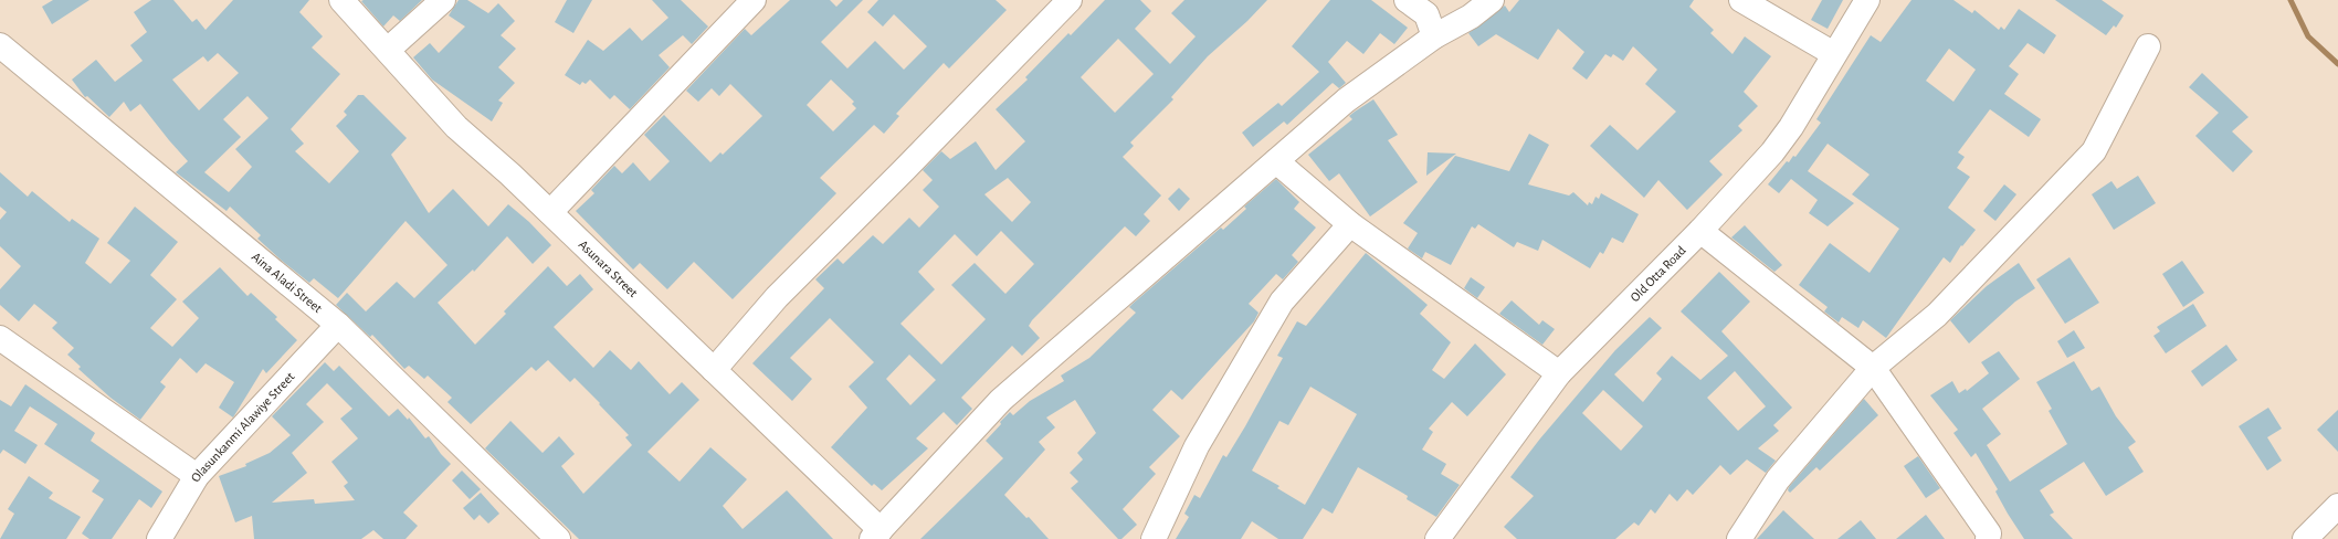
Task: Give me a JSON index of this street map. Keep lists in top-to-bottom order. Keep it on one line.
{"streets":{"street":["Asunara Street","Old Otta Road","Aina Aladi Street","Olasunkanmi Alawiye Street"]},"crossings":[["Aina Aladi Street","Olasunkanmi Alawiye Street"]]}
